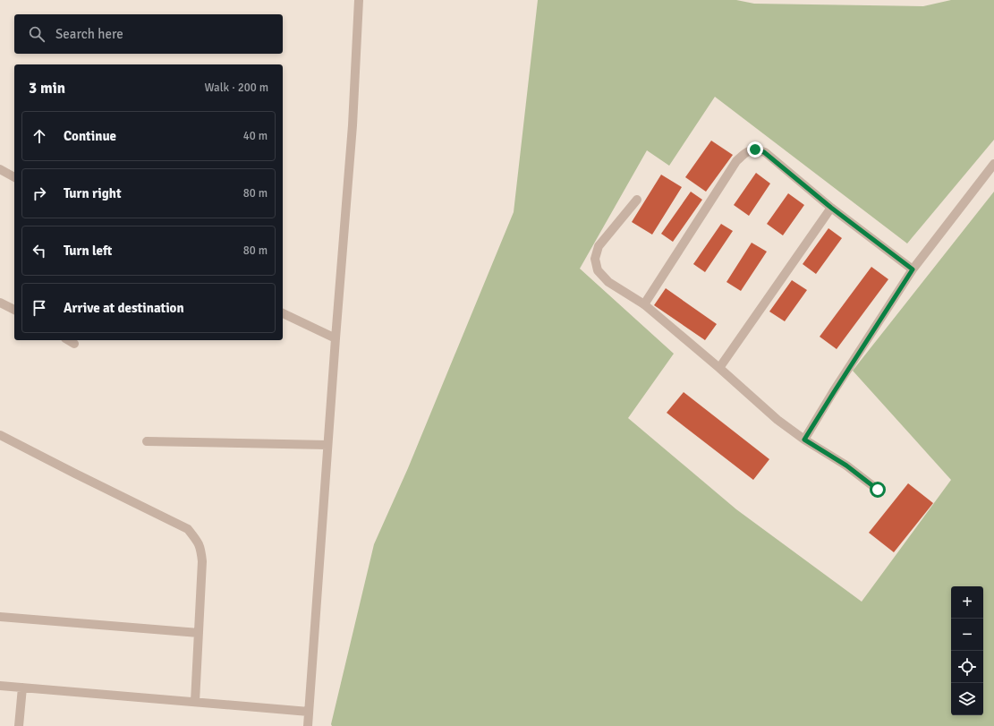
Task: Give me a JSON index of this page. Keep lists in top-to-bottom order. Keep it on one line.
{"page":{"search":"Search here","heading":["3 min","Walk · 200 m"],"list":[["Continue","40 m"],["Turn right","80 m"],["Turn left","80 m"],"Arrive at destination"],"map_buttons":["+","−"]}}
